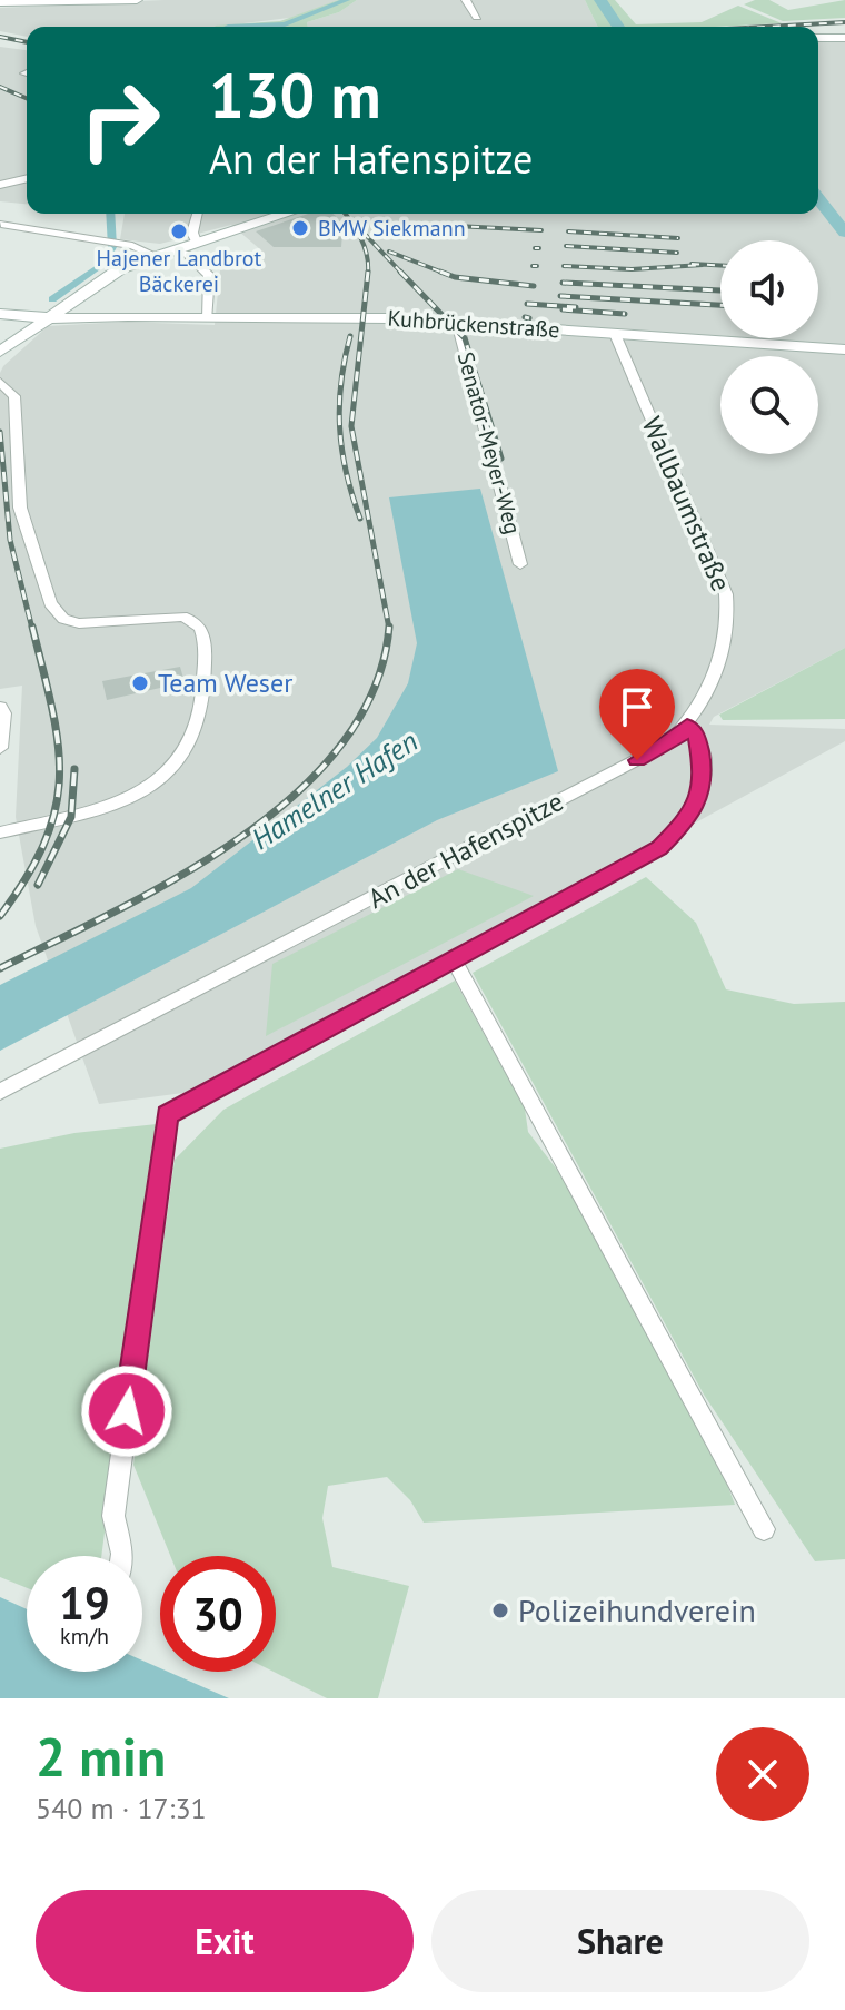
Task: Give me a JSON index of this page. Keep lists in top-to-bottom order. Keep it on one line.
{"streets":{"street":["Kuhbrückenstraße","Senator-Meyer-Weg","Wallbaumstraße","An der Hafenspitze"]},"crossings":[["Kuhbrückenstraße","Senator-Meyer-Weg"],["Kuhbrückenstraße","Wallbaumstraße"],["Wallbaumstraße","An der Hafenspitze"]],"water":["Hamelner Hafen"],"places":["BMW Siekmann","Hajener Landbrot Bäckerei","Team Weser","Polizeihundverein"],"page":{"turn":["130 m","An der Hafenspitze"],"speed":"19 km/h","limit":"30","heading":["2 min","540 m · 17:31"],"buttons":["Exit","Share"]}}
